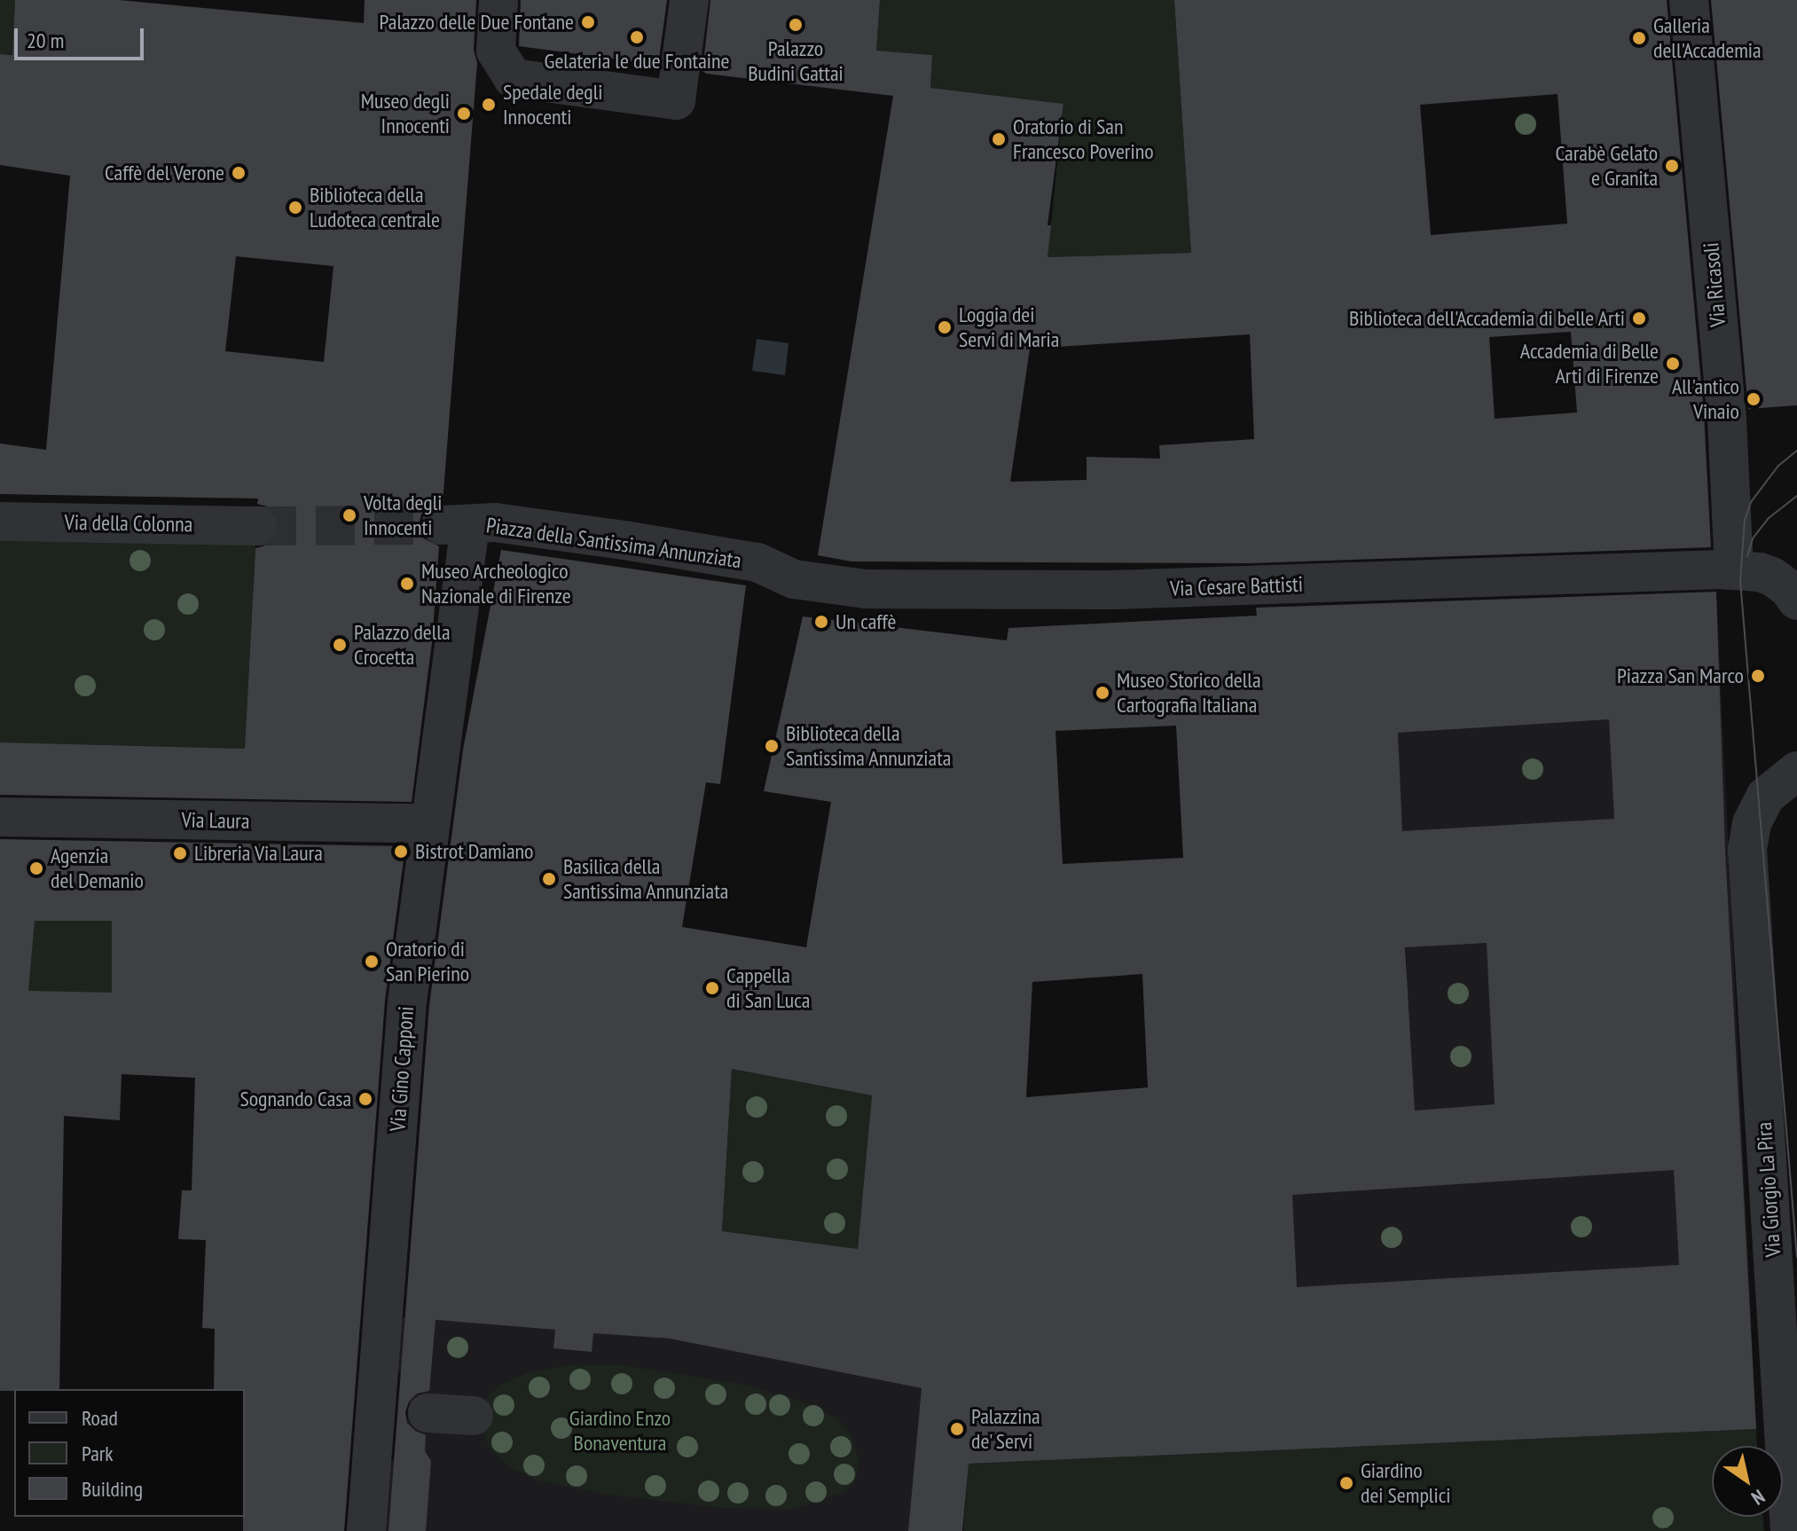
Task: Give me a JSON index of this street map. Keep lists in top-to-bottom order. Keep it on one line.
{"streets":{"street":["Via Ricasoli","Via della Colonna","Piazza della Santissima Annunziata","Via Cesare Battisti","Via Laura","Via Gino Capponi","Via Giorgio La Pira"]},"crossings":[["Via Ricasoli","Via Cesare Battisti"],["Piazza della Santissima Annunziata","Via Cesare Battisti"],["Piazza della Santissima Annunziata","Via Gino Capponi"],["Via Laura","Via Gino Capponi"]],"parks":["Giardino Enzo Bonaventura"],"places":["Palazzo delle Due Fontane","Palazzo Budini Gattai","Gelateria le due Fontaine","Galleria dell'Accademia","Spedale degli Innocenti","Museo degli Innocenti","Oratorio di San Francesco Poverino","Carabè Gelato e Granita","Caffè del Verone","Biblioteca della Ludoteca centrale","Biblioteca dell'Accademia di belle Arti","Loggia dei Servi di Maria","Accademia di Belle Arti di Firenze","All'antico Vinaio","Volta degli Innocenti","Museo Archeologico Nazionale di Firenze","Un caffè","Palazzo della Crocetta","Piazza San Marco","Museo Storico della Cartografia Italiana","Biblioteca della Santissima Annunziata","Bistrot Damiano","Libreria Via Laura","Agenzia del Demanio","Basilica della Santissima Annunziata","Oratorio di San Pierino","Cappella di San Luca","Sognando Casa","Palazzina de' Servi","Giardino dei Semplici"],"legend":["Road","Park","Building"],"scale_bar":"20 m","north":"bottom right"}
